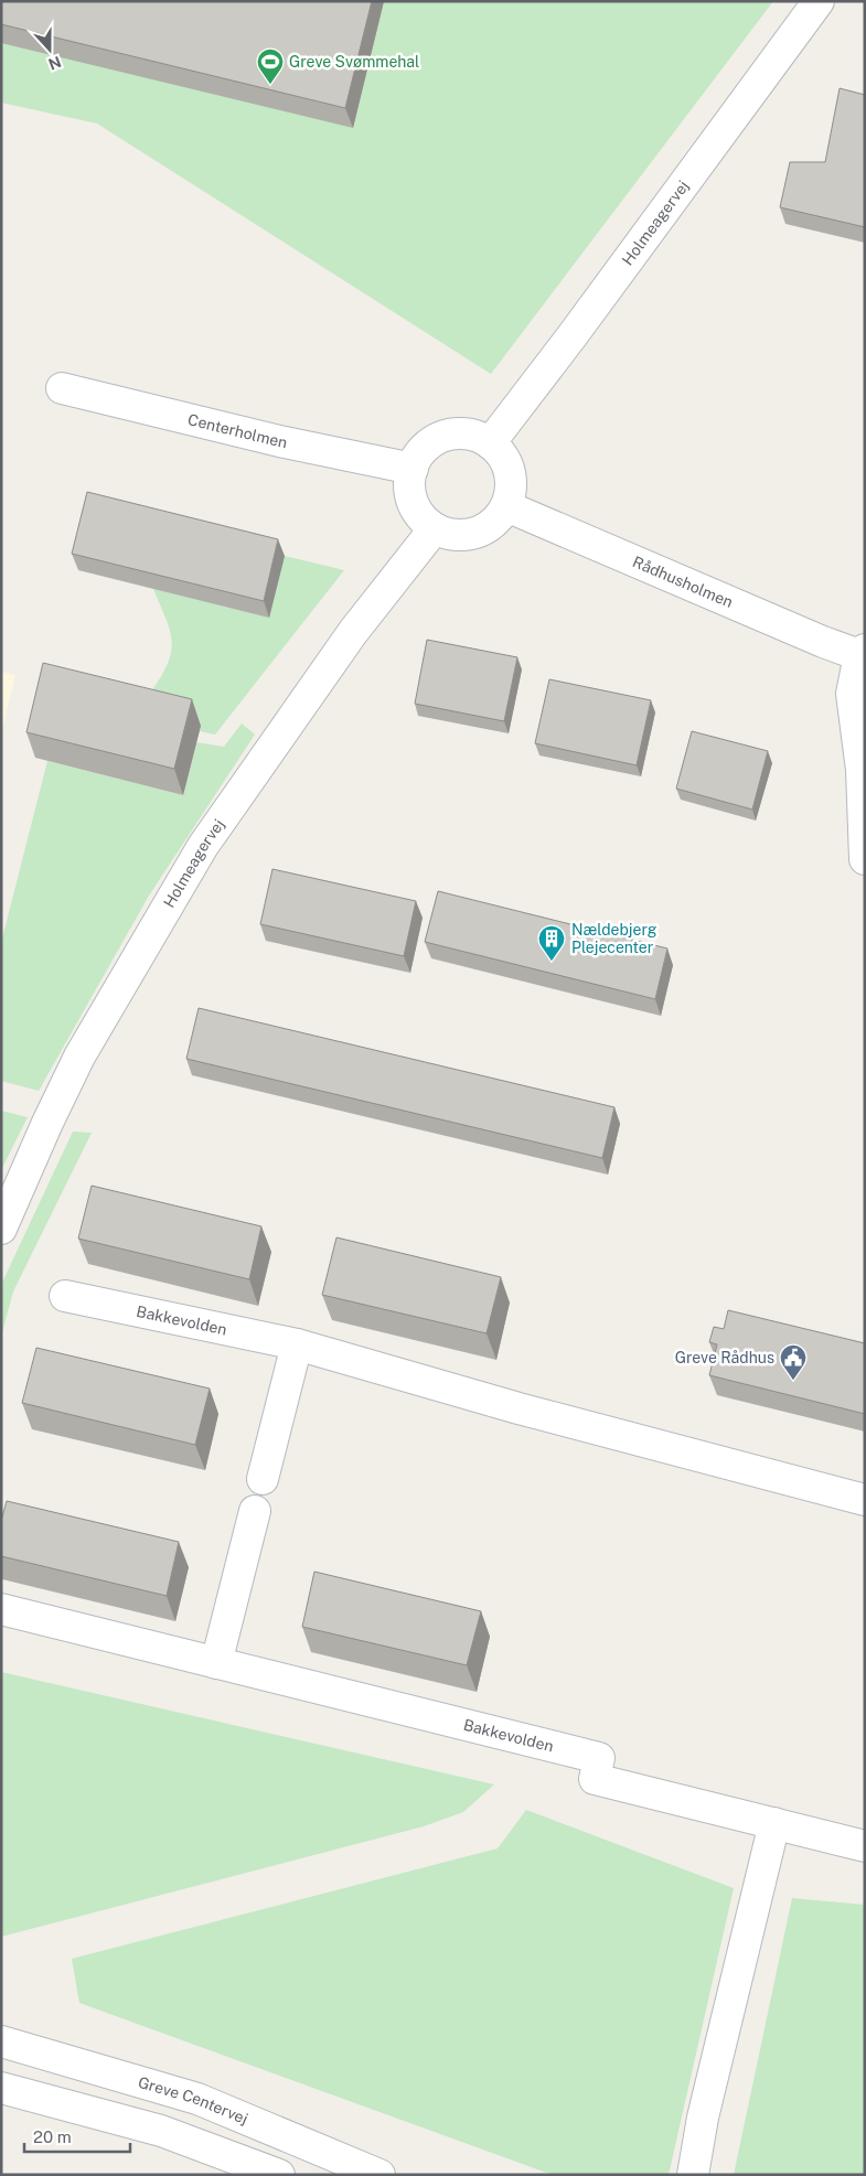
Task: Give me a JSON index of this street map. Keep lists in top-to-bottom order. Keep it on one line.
{"streets":{"street":["Holmeagervej","Centerholmen","Rådhusholmen","Bakkevolden","Greve Centervej"]},"crossings":[["Holmeagervej","Centerholmen"],["Holmeagervej","Rådhusholmen"],["Centerholmen","Rådhusholmen"]],"places":{"sports":["Greve Svømmehal"],"building":["Nældebjerg Plejecenter"],"public building":["Greve Rådhus"]},"scale_bar":"20 m","north":"bottom"}
